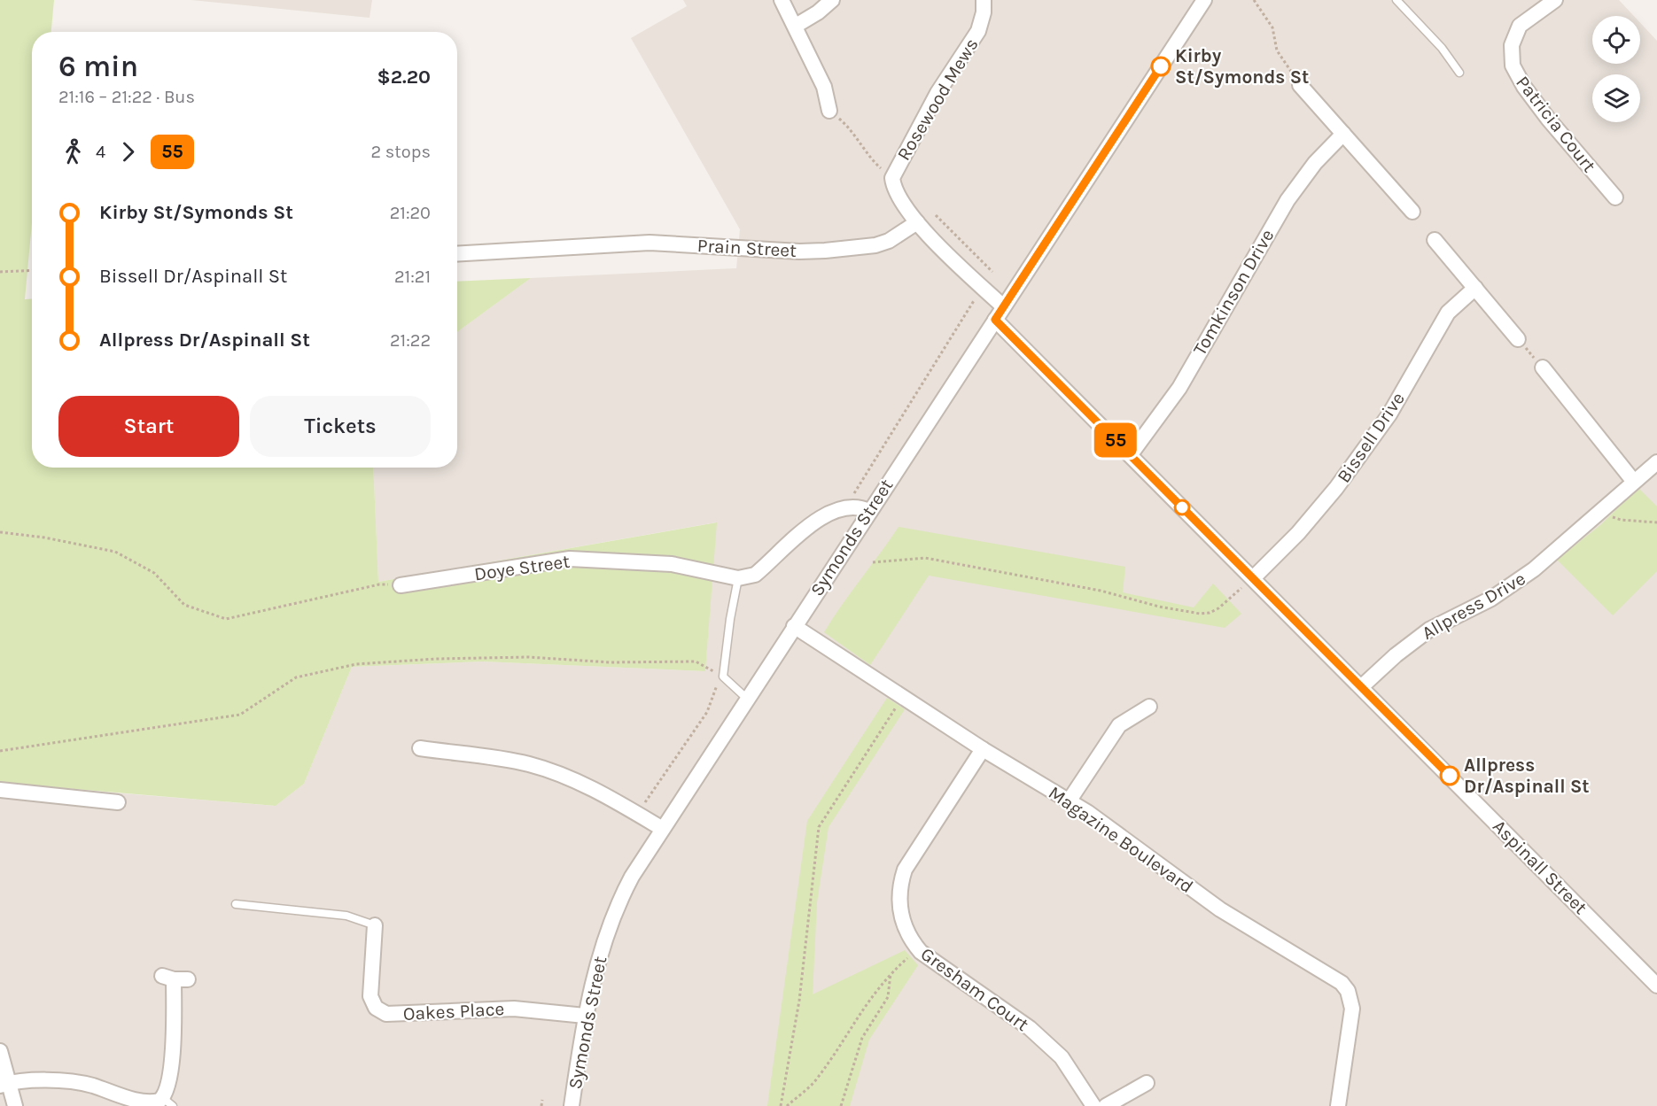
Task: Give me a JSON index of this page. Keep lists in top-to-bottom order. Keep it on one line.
{"streets":{"street":["Rosewood Mews","Patricia Court","Prain Street","Tomkinson Drive","Bissell Drive","Symonds Street","Doye Street","Allpress Drive","Magazine Boulevard","Aspinall Street","Gresham Court","Oakes Place"]},"crossings":[["Rosewood Mews","Prain Street"],["Tomkinson Drive","Aspinall Street"],["Bissell Drive","Aspinall Street"],["Symonds Street","Magazine Boulevard"],["Symonds Street","Aspinall Street"],["Symonds Street","Oakes Place"],["Allpress Drive","Aspinall Street"],["Magazine Boulevard","Gresham Court"]],"places":["Kirby St/Symonds St","Allpress Dr/Aspinall St"],"lines":["bus line 55"],"page":{"on_map":"55","heading":["6 min","21:16 – 21:22 · Bus","$2.20"],"legs":["4","55","2 stops"],"list":[{"name":"Kirby St/Symonds St","value":"21:20"},{"name":"Bissell Dr/Aspinall St","value":"21:21"},{"name":"Allpress Dr/Aspinall St","value":"21:22"}],"buttons":["Start","Tickets"]}}
